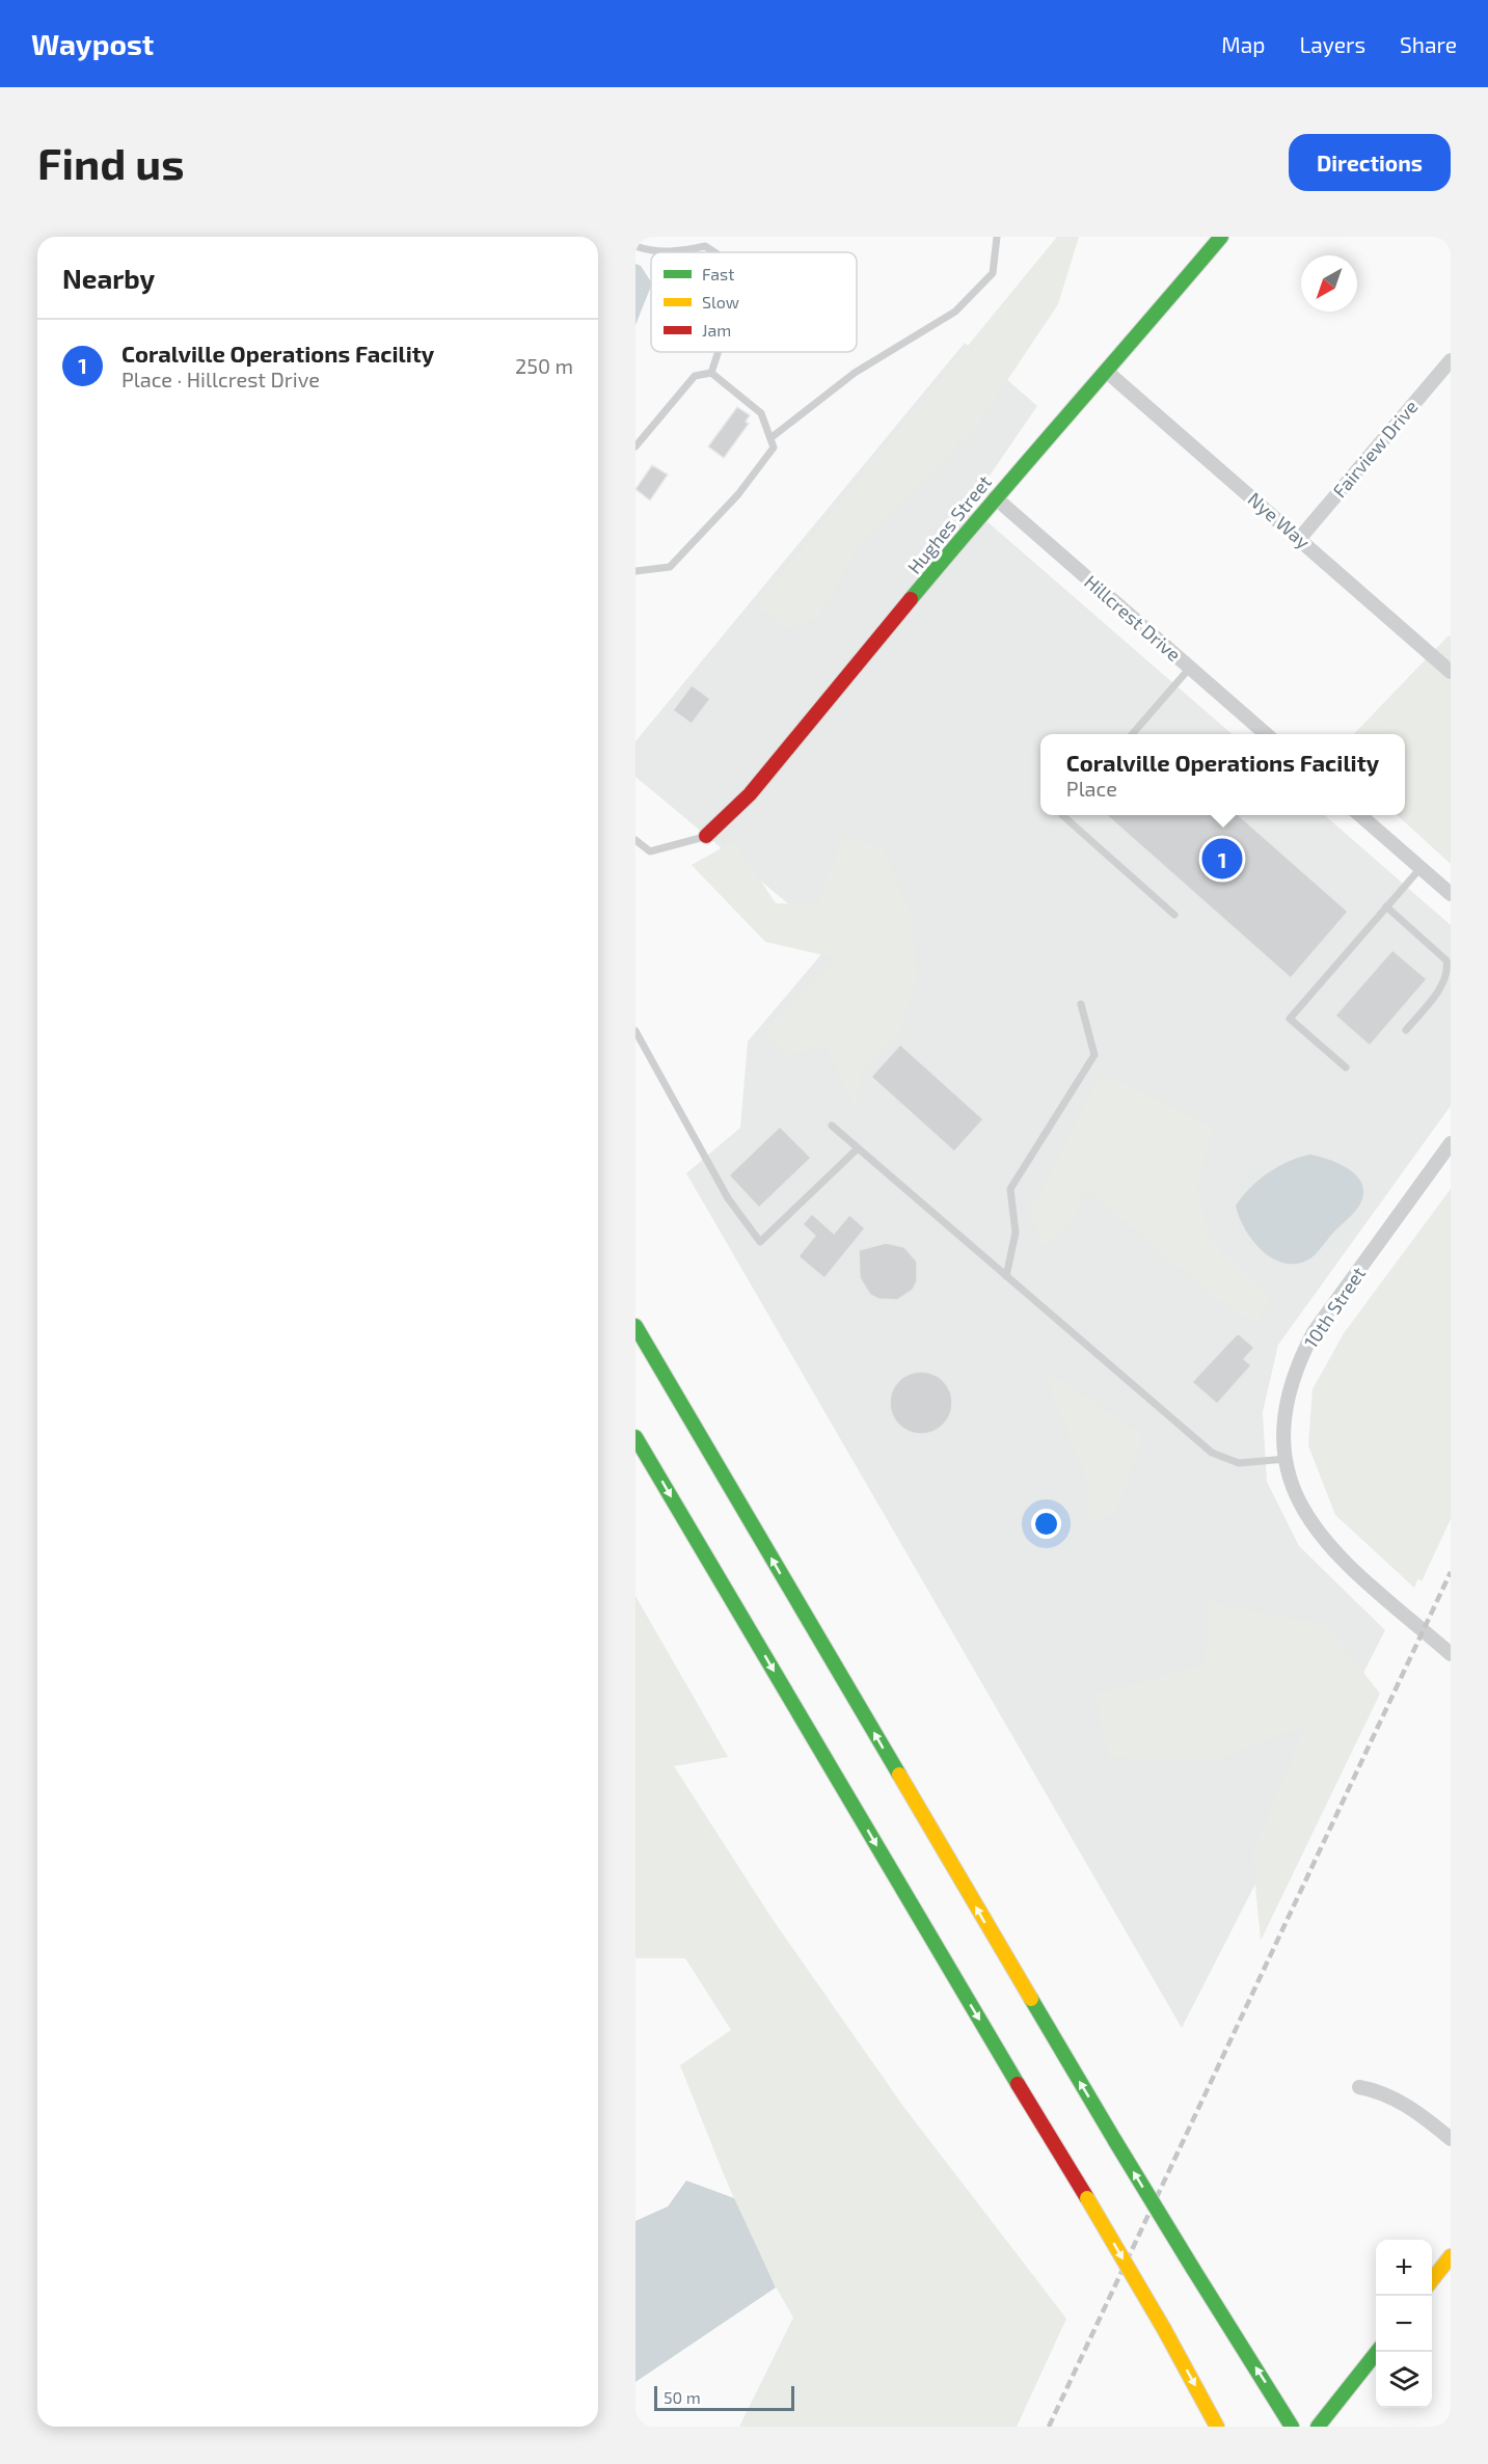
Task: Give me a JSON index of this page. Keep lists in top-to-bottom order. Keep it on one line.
{"streets":{"main road":["Hughes Street"],"street":["Fairview Drive","Nye Way","Hillcrest Drive","10th Street"]},"crossings":[["Fairview Drive","Nye Way"],["Nye Way","Hughes Street"],["Hughes Street","Hillcrest Drive"]],"legend":["Fast","Slow","Jam"],"scale_bar":"50 m","north":"bottom left","page":{"header":"Waypost","nav":["Map","Layers","Share"],"buttons":"Directions","title":"Find us","heading":"Nearby","list":[{"mark":"1","name":"Coralville Operations Facility","note":"Place · Hillcrest Drive","value":"250 m"}],"popup":["Coralville Operations Facility","Place"],"pins":"1","map_buttons":["+","−"],"scale":"50 m"}}
